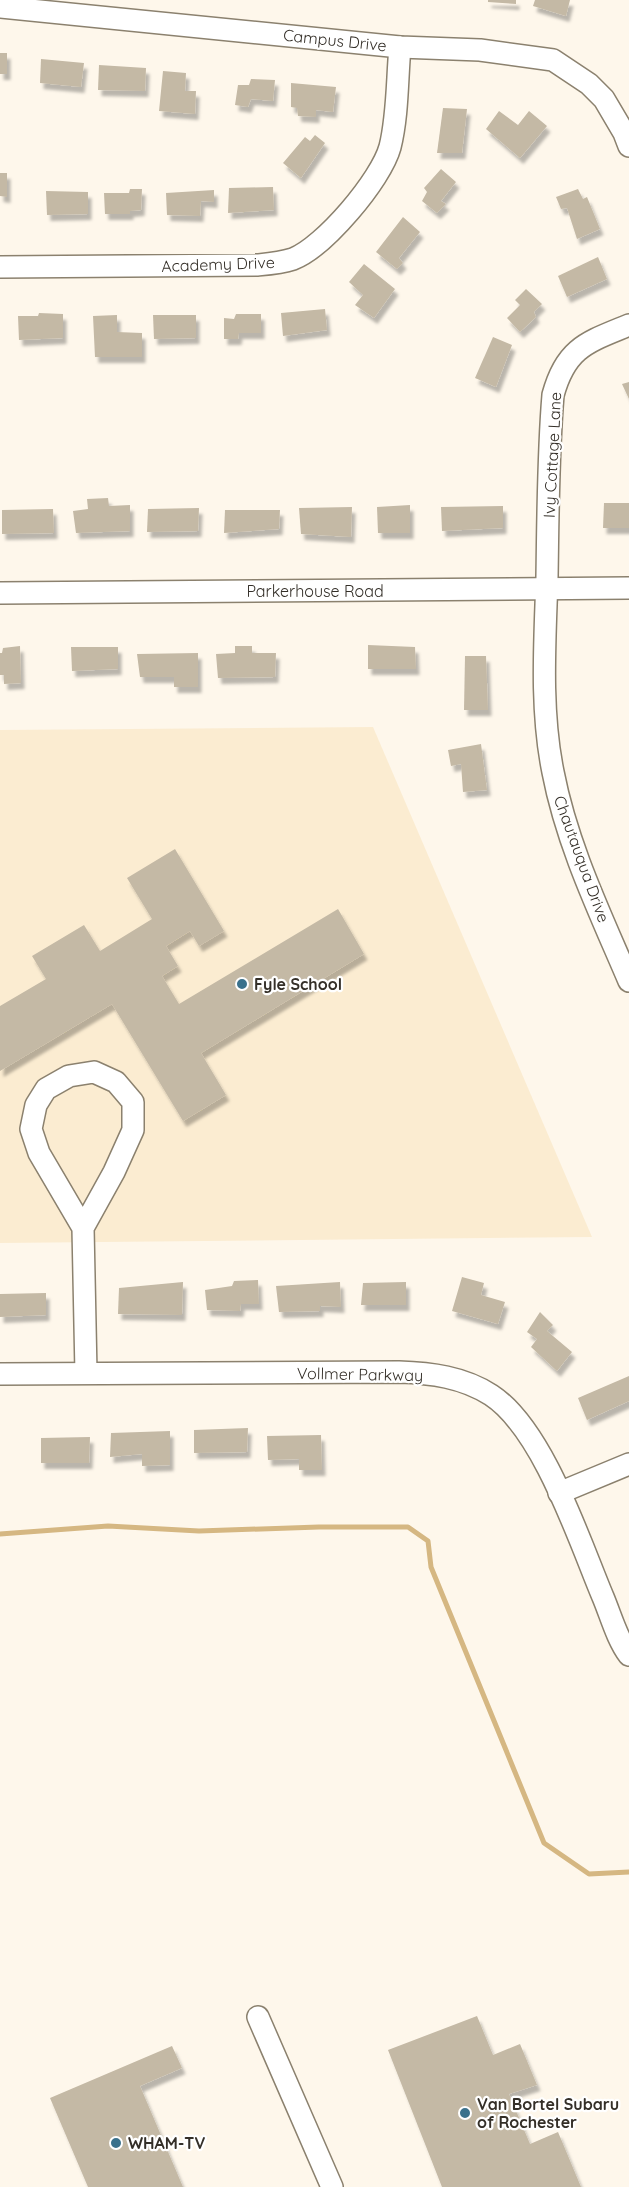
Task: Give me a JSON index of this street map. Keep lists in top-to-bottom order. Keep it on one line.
{"streets":{"street":["Campus Drive","Academy Drive","Ivy Cottage Lane","Parkerhouse Road","Chautauqua Drive","Vollmer Parkway"]},"crossings":[["Campus Drive","Academy Drive"],["Ivy Cottage Lane","Parkerhouse Road"],["Ivy Cottage Lane","Chautauqua Drive"],["Parkerhouse Road","Chautauqua Drive"]],"places":["Fyle School","Van Bortel Subaru of Rochester","WHAM-TV"]}
